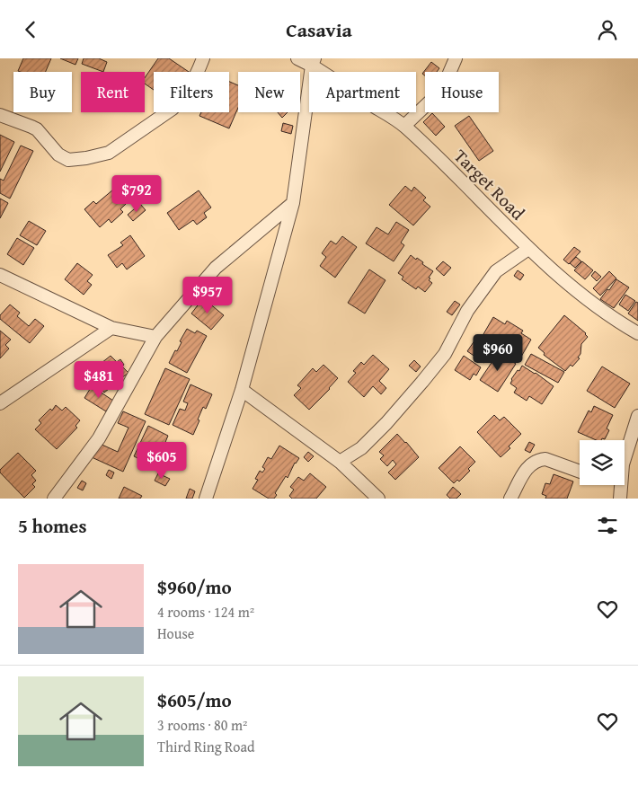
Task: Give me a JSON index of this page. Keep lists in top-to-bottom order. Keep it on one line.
{"streets":{"street":["Target Road"]},"page":{"header":"Casavia","chip":["Buy","Rent","Filters","New","Apartment","House"],"price":["$792","$957","$960","$481","$605"],"heading":"5 homes","list":[{"name":"$960/mo","note":"4 rooms · 124 m² · House"},{"name":"$605/mo","note":"3 rooms · 80 m² · Third Ring Road"}]}}
